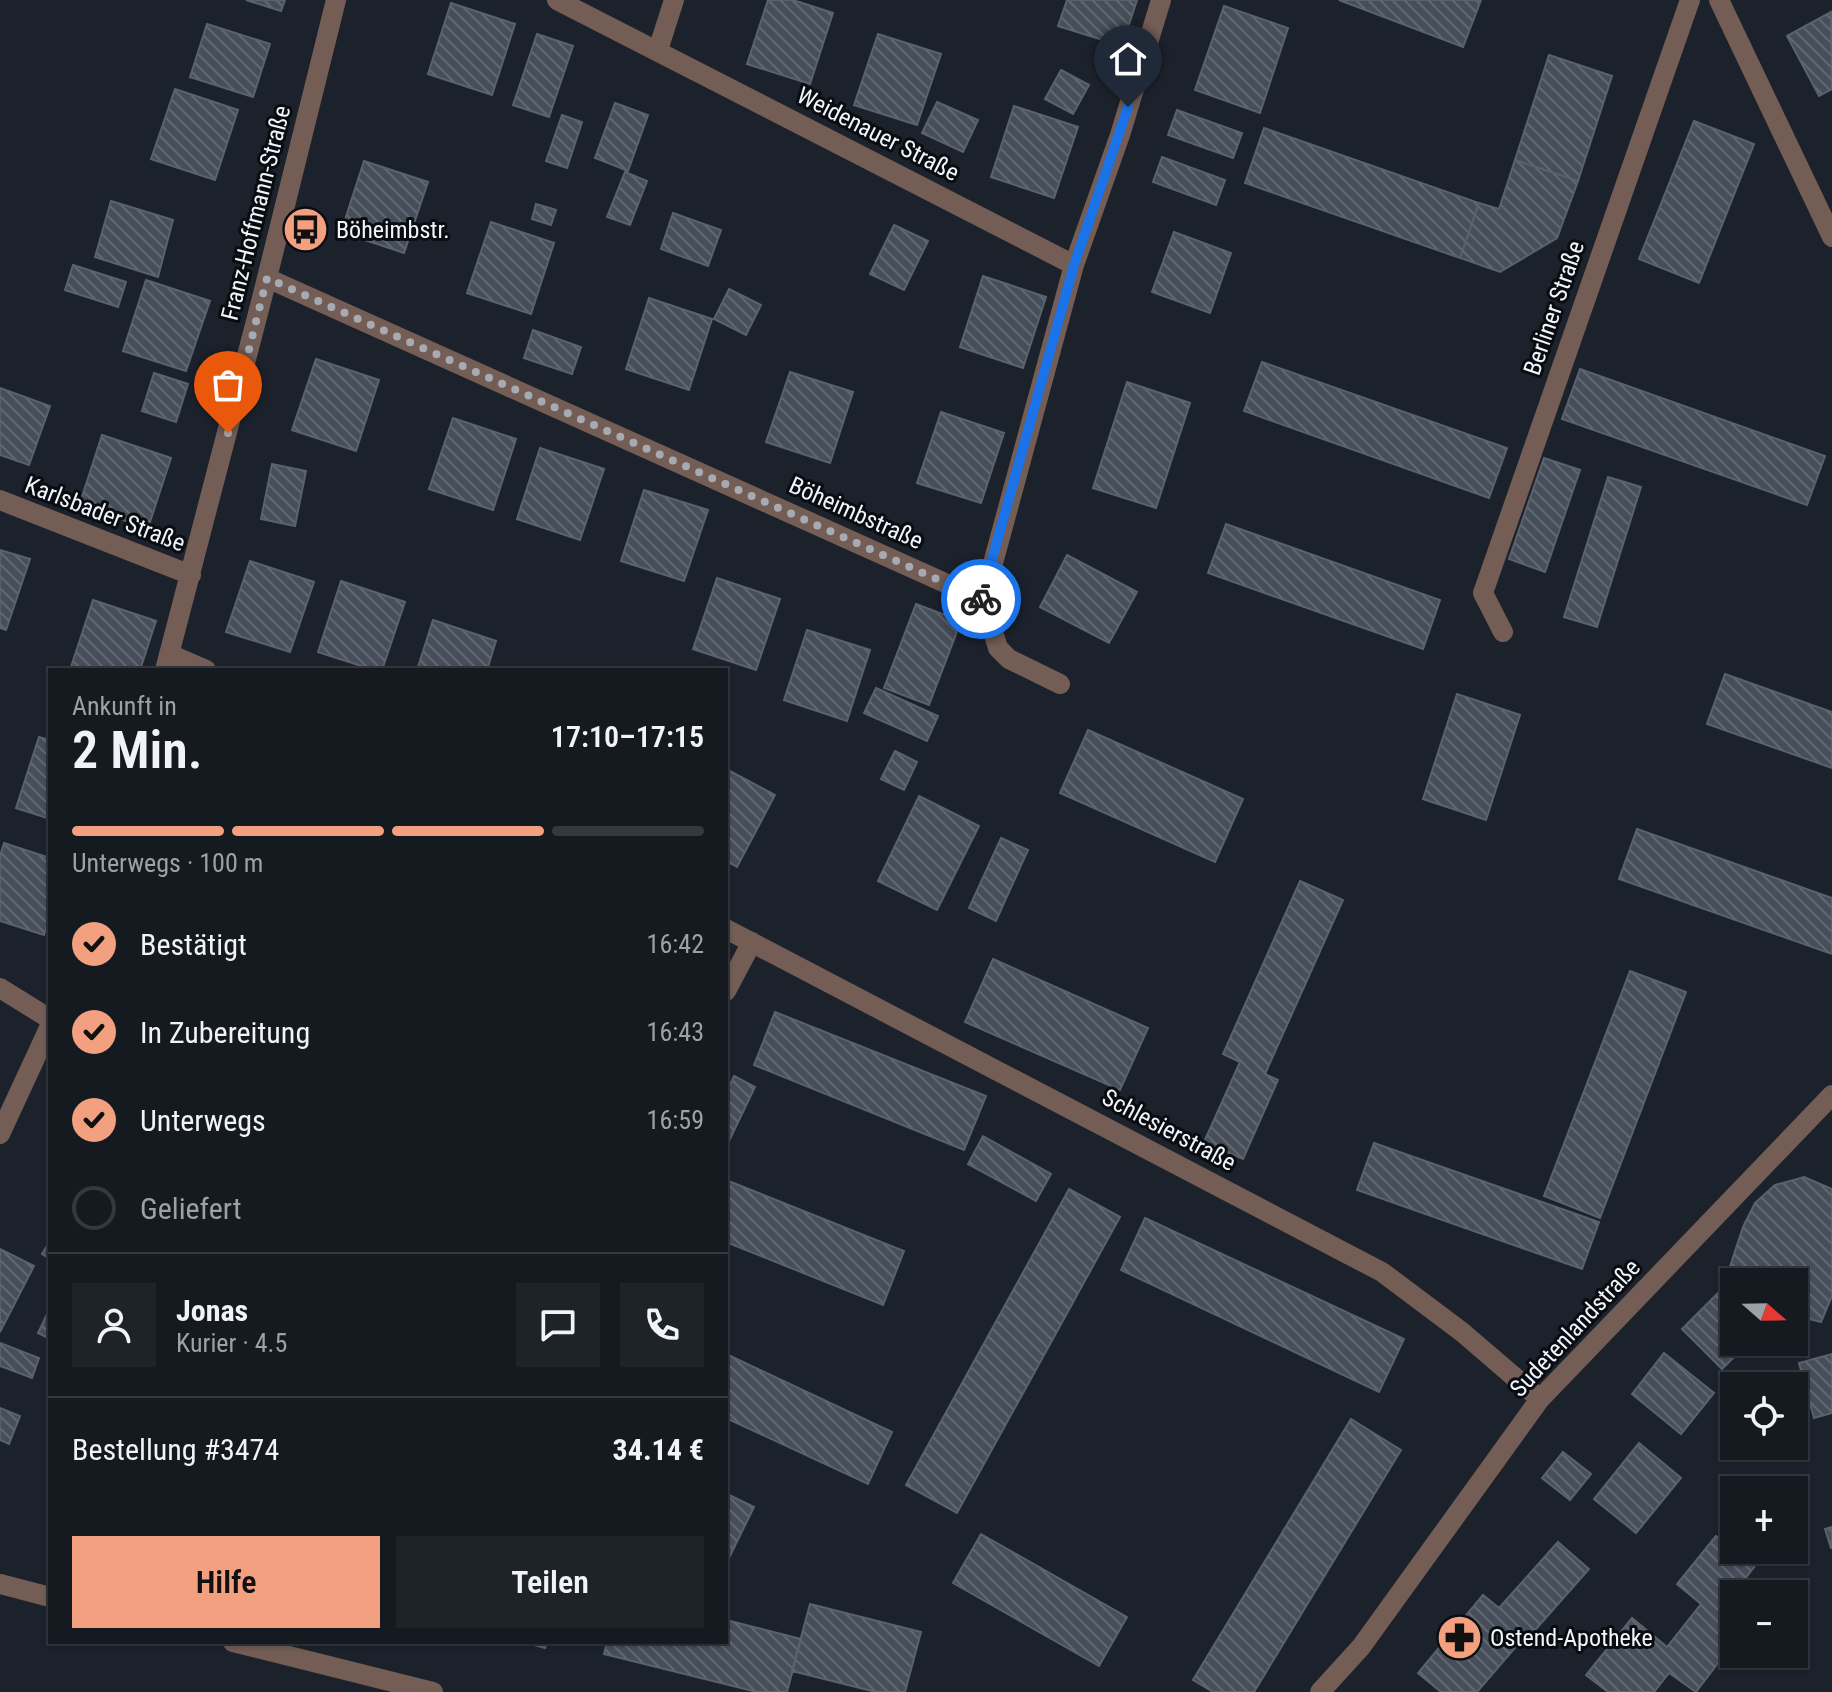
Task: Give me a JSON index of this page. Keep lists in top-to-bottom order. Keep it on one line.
{"streets":{"street":["Weidenauer Straße","Franz-Hoffmann-Straße","Berliner Straße","Böheimbstraße","Karlsbader Straße","Schlesierstraße","Sudetenlandstraße"]},"crossings":[["Franz-Hoffmann-Straße","Böheimbstraße"],["Franz-Hoffmann-Straße","Karlsbader Straße"],["Schlesierstraße","Sudetenlandstraße"]],"places":{"bus stop":["Böheimbstr."],"pharmacy":["Ostend-Apotheke"]},"north":"right","page":{"heading":["2 Min.","Ankunft in","17:10–17:15"],"panel":["Jonas","Kurier · 4.5","Bestellung #3474","34.14 €"],"bar":"Unterwegs · 100 m","list":[["Bestätigt","16:42"],["In Zubereitung","16:43"],["Unterwegs","16:59"],"Geliefert"],"map_buttons":["+","−"],"buttons":["Hilfe","Teilen"]}}
